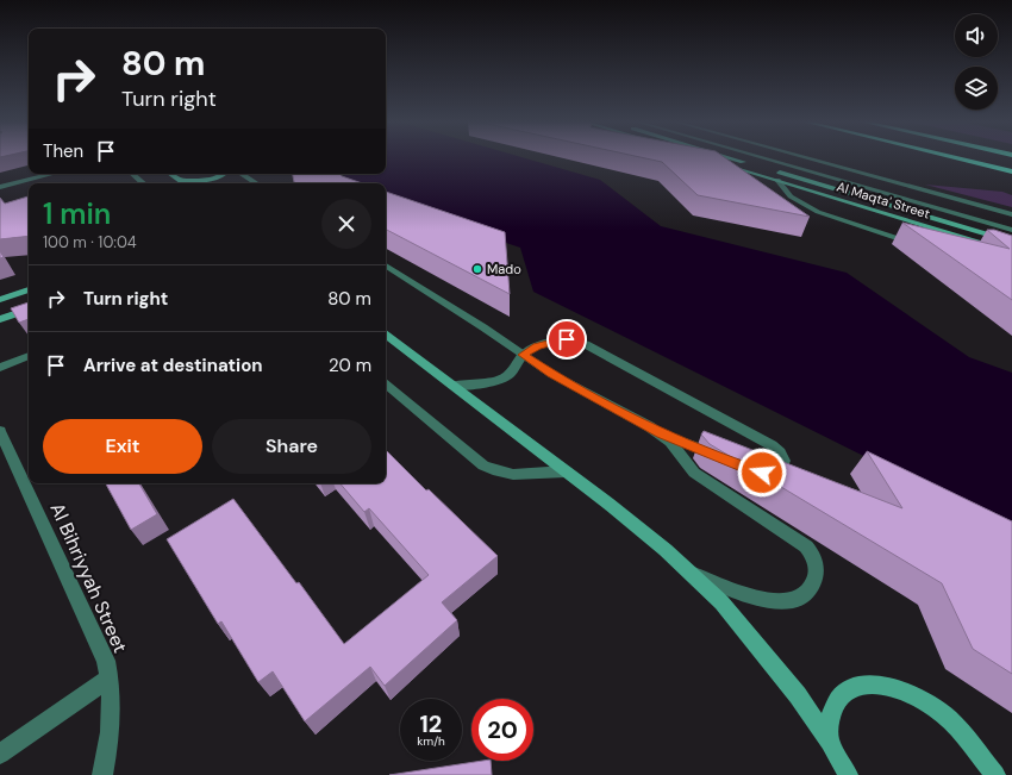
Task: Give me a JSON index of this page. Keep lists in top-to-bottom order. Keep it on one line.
{"streets":{"street":["Al Maqta' Street","Al Bihriyyah Street"]},"places":["Mado"],"page":{"turn":["80 m","Turn right"],"then":"Then","heading":["1 min","100 m · 10:04"],"list":[{"name":"Turn right","value":"80 m"},{"name":"Arrive at destination","value":"20 m"}],"buttons":["Exit","Share"],"speed":"12 km/h","limit":"20"}}
